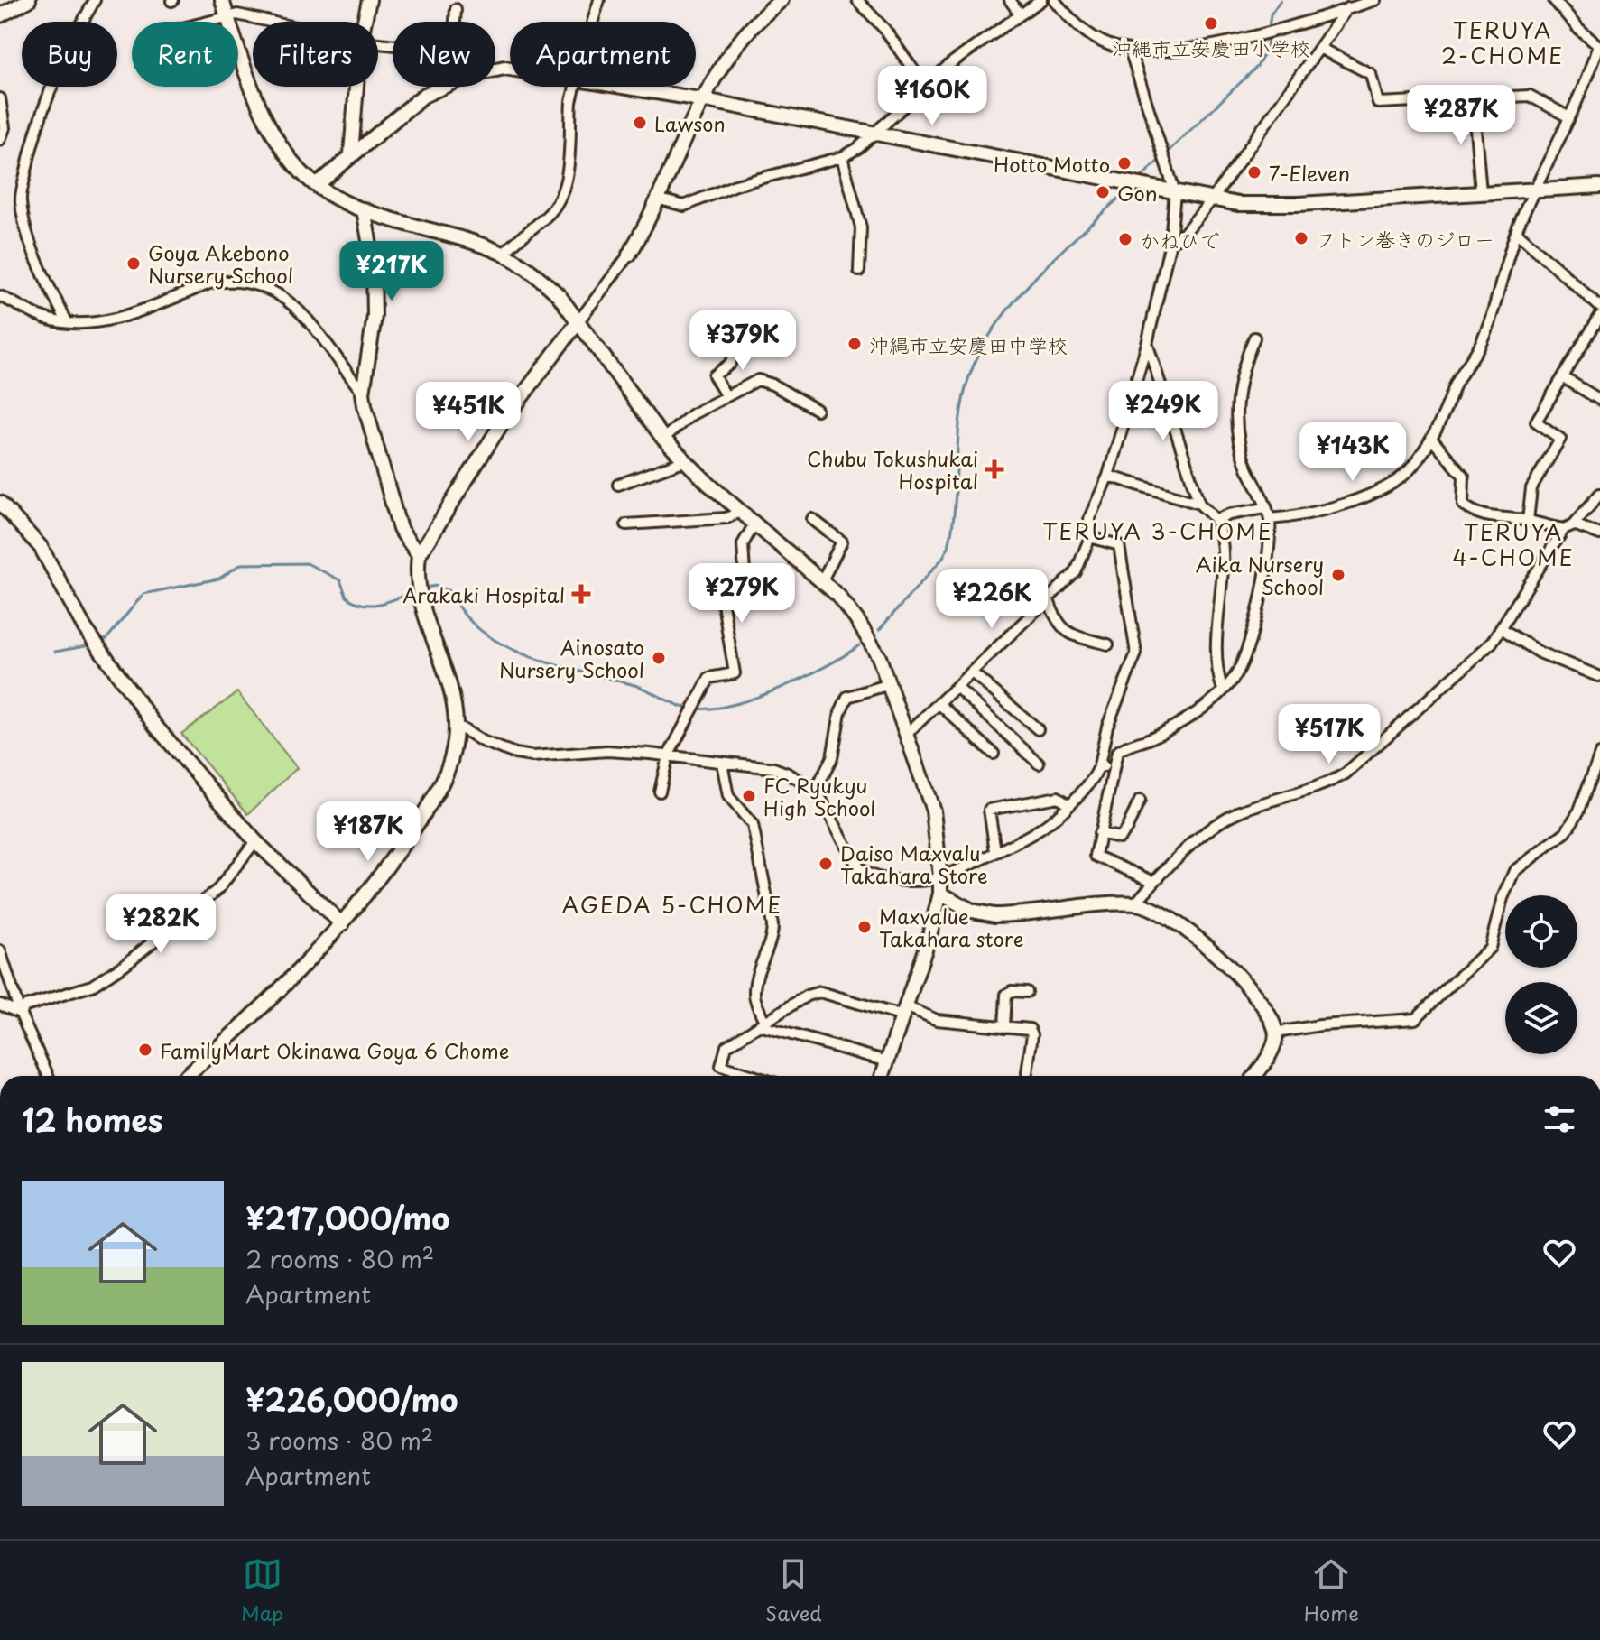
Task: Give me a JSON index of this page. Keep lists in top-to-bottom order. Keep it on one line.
{"districts":["TERUYA 2-CHOME","TERUYA 3-CHOME","TERUYA 4-CHOME","AGEDA 5-CHOME"],"places":{"other":["沖縄市立安慶田小学校","Lawson","Hotto Motto","7-Eleven","Gon","フトン巻きのジロー","かねひで","Goya Akebono Nursery School","沖縄市立安慶田中学校","Aika Nursery School","Ainosato Nursery School","FC Ryukyu High School","Daiso Maxvalu Takahara Store","Maxvalue Takahara store","FamilyMart Okinawa Goya 6 Chome"],"health":["Chubu Tokushukai Hospital","Arakaki Hospital"]},"page":{"chip":["Buy","Rent","Filters","New","Apartment"],"price":["¥160K","¥287K","¥217K","¥379K","¥249K","¥451K","¥143K","¥279K","¥226K","¥517K","¥187K","¥282K"],"heading":"12 homes","list":[{"name":"¥217,000/mo","note":"2 rooms · 80 m² · Apartment"},{"name":"¥226,000/mo","note":"3 rooms · 80 m² · Apartment"}],"tabs":["Map","Saved","Home"]}}
